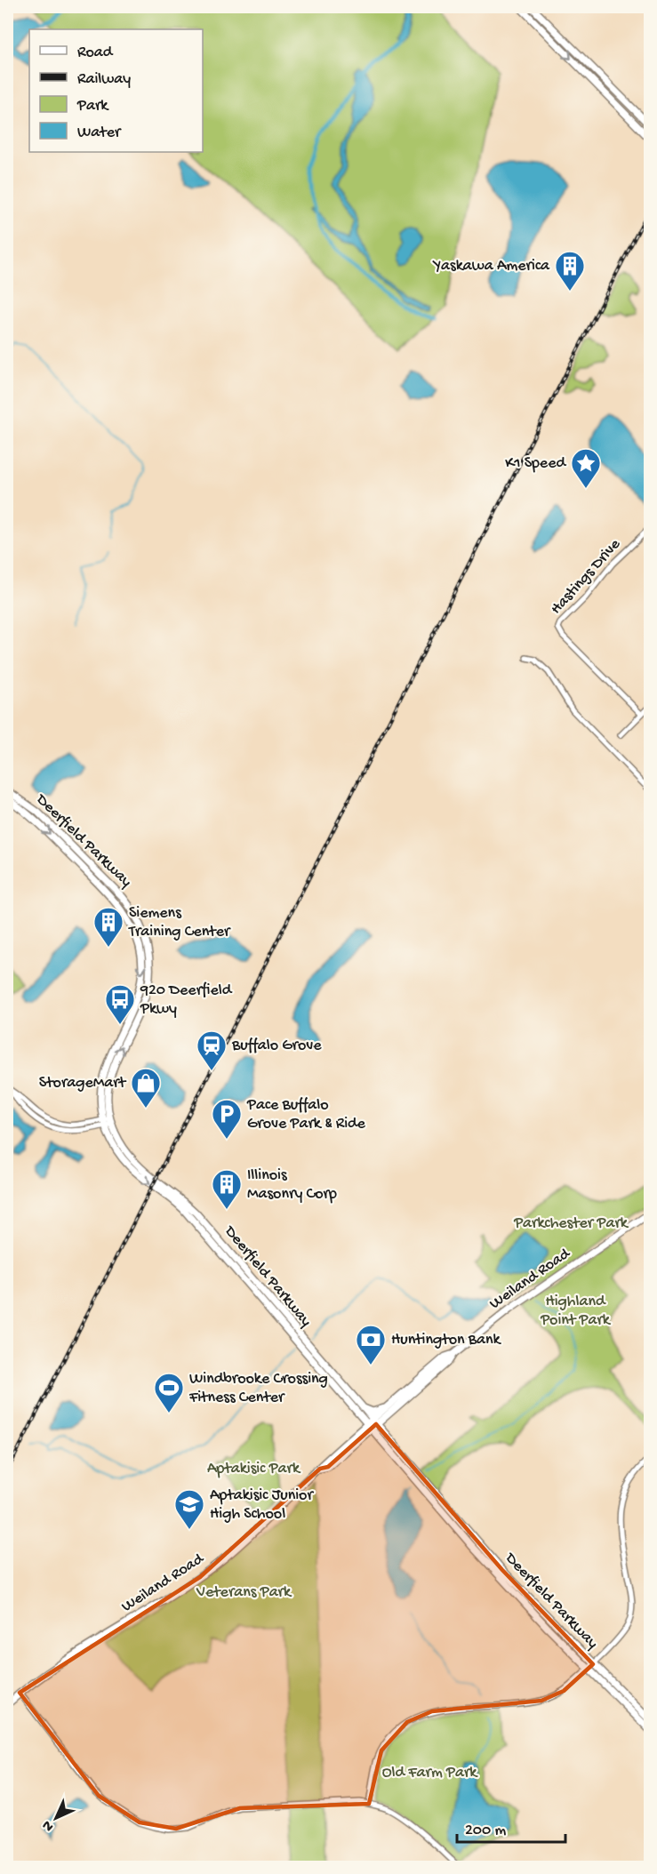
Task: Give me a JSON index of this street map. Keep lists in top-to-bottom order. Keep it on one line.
{"streets":{"main road":["Deerfield Parkway","Weiland Road"],"street":["Hastings Drive"]},"crossings":[["Deerfield Parkway","Weiland Road"]],"parks":["Parkchester Park","Highland Point Park","Aptakisic Park","Veterans Park","Old Farm Park"],"places":{"building":["Yaskawa America","Siemens Training Center","Illinois Masonry Corp"],"place":["K1 Speed"],"bus stop":["920 Deerfield Pkwy"],"station":["Buffalo Grove"],"shop":["StorageMart"],"parking":["Pace Buffalo Grove Park & Ride"],"bank":["Huntington Bank"],"sports":["Windbrooke Crossing Fitness Center"],"school or university":["Aptakisic Junior High School"]},"legend":["Road","Railway","Park","Water"],"scale_bar":"200 m","north":"bottom left"}
